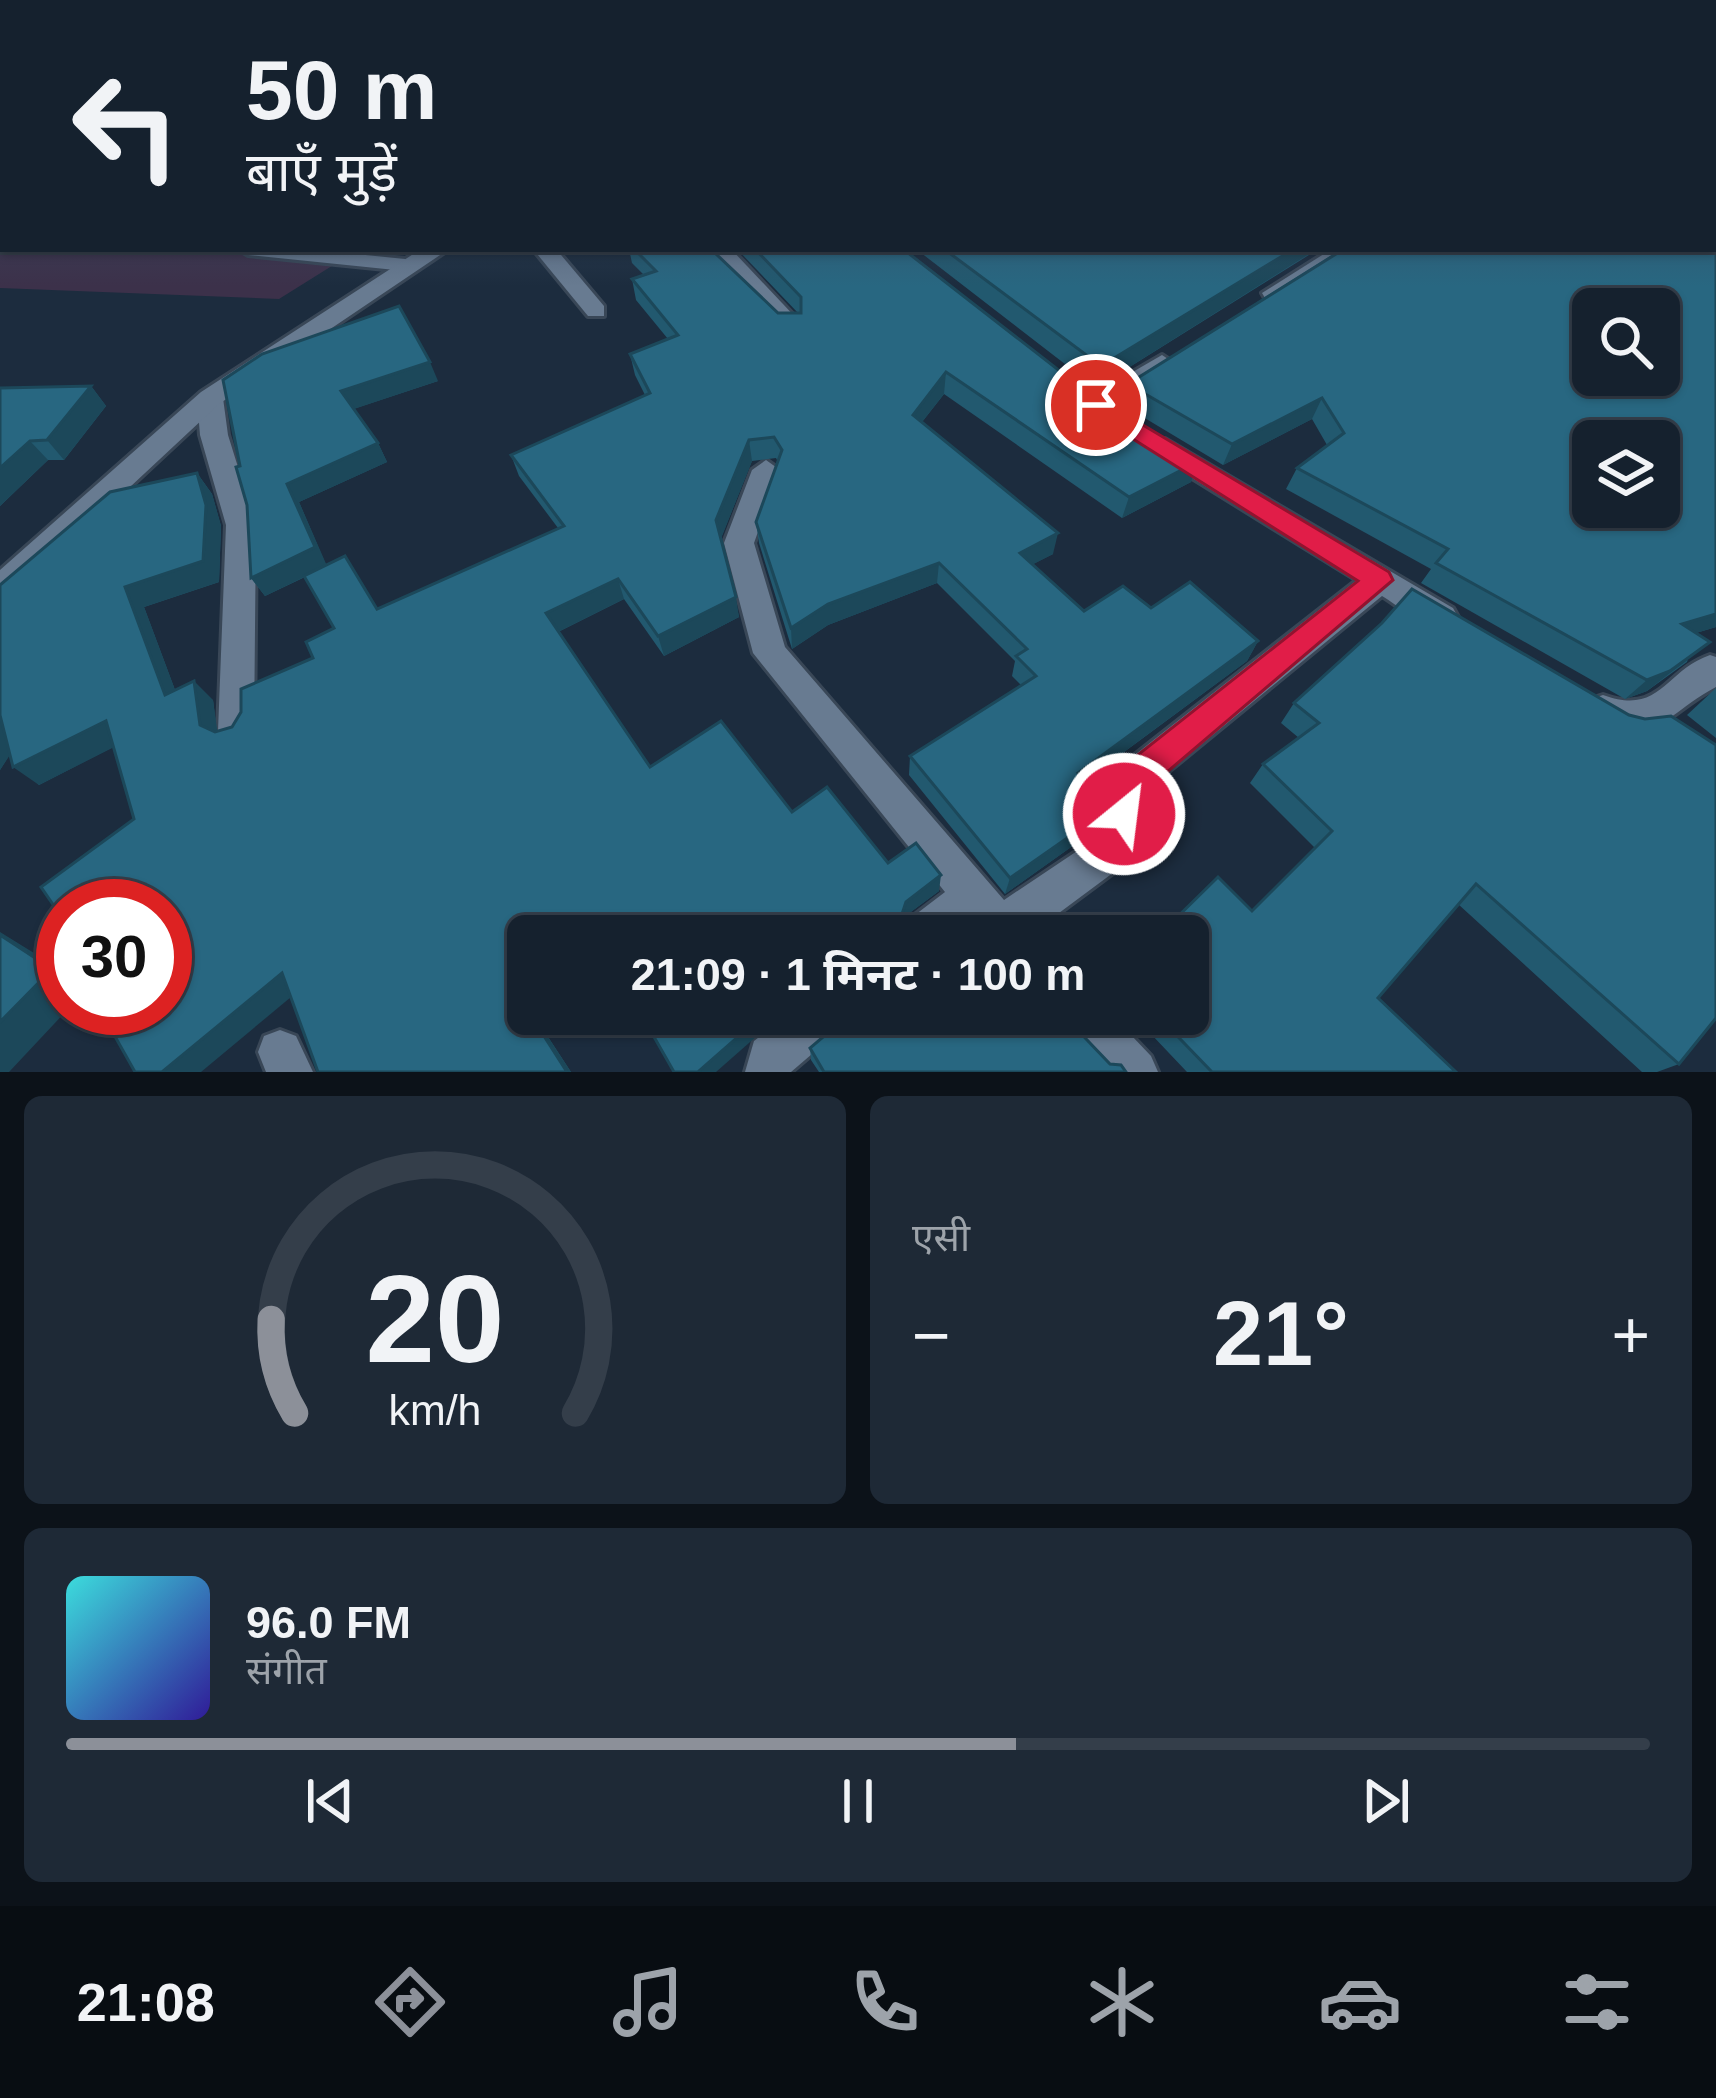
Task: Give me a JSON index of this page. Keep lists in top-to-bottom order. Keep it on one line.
{"page":{"turn":["50 m","बाएँ मुड़ें"],"limit":"30","trip":"21:09 · 1 मिनट · 100 m","tile":"एसी","heat":["−","21°","+"],"song":["96.0 FM","संगीत"],"tabs":"21:08","gauge":["20","km/h"]}}
